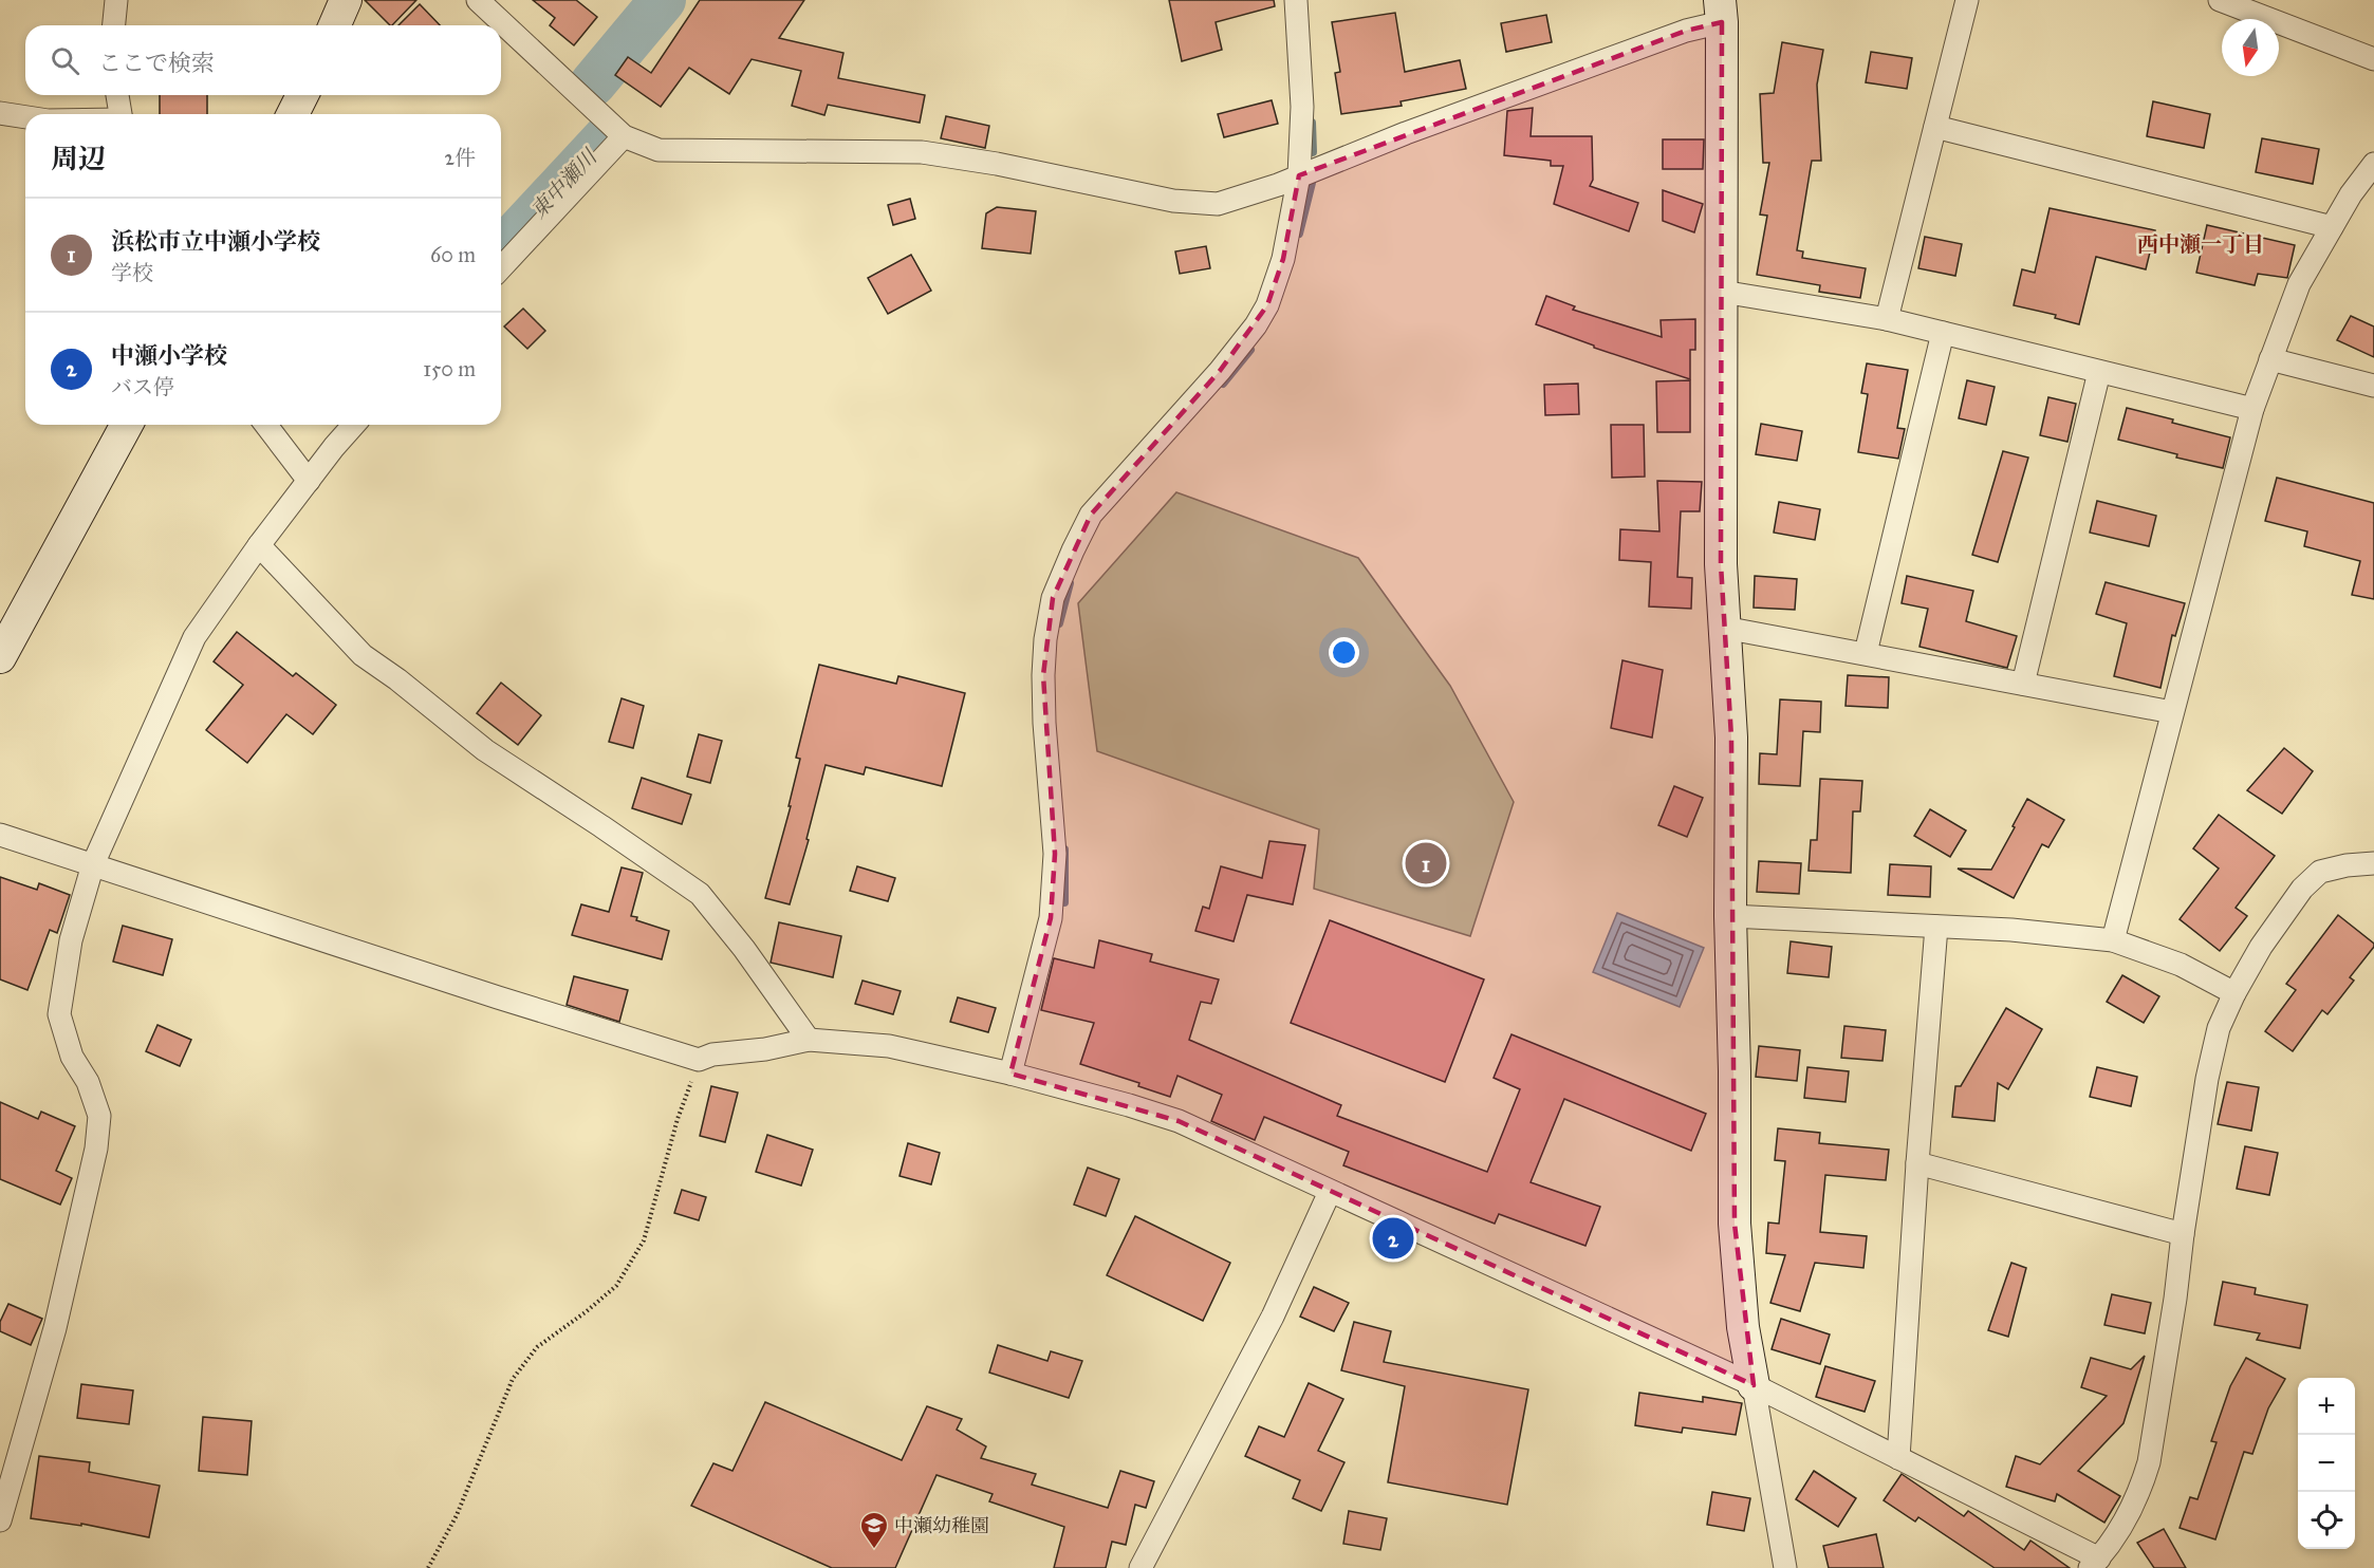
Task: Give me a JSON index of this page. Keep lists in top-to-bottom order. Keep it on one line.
{"districts":["西中瀬一丁目"],"water":["東中瀬川"],"places":{"school or university":["中瀬幼稚園"]},"north":"bottom","page":{"search":"ここで検索","heading":["周辺","2件"],"list":[{"mark":"1","name":"浜松市立中瀬小学校","note":"学校","value":"60 m"},{"mark":"2","name":"中瀬小学校","note":"バス停","value":"150 m"}],"pins":["1","2"],"map_buttons":["+","−"]}}
